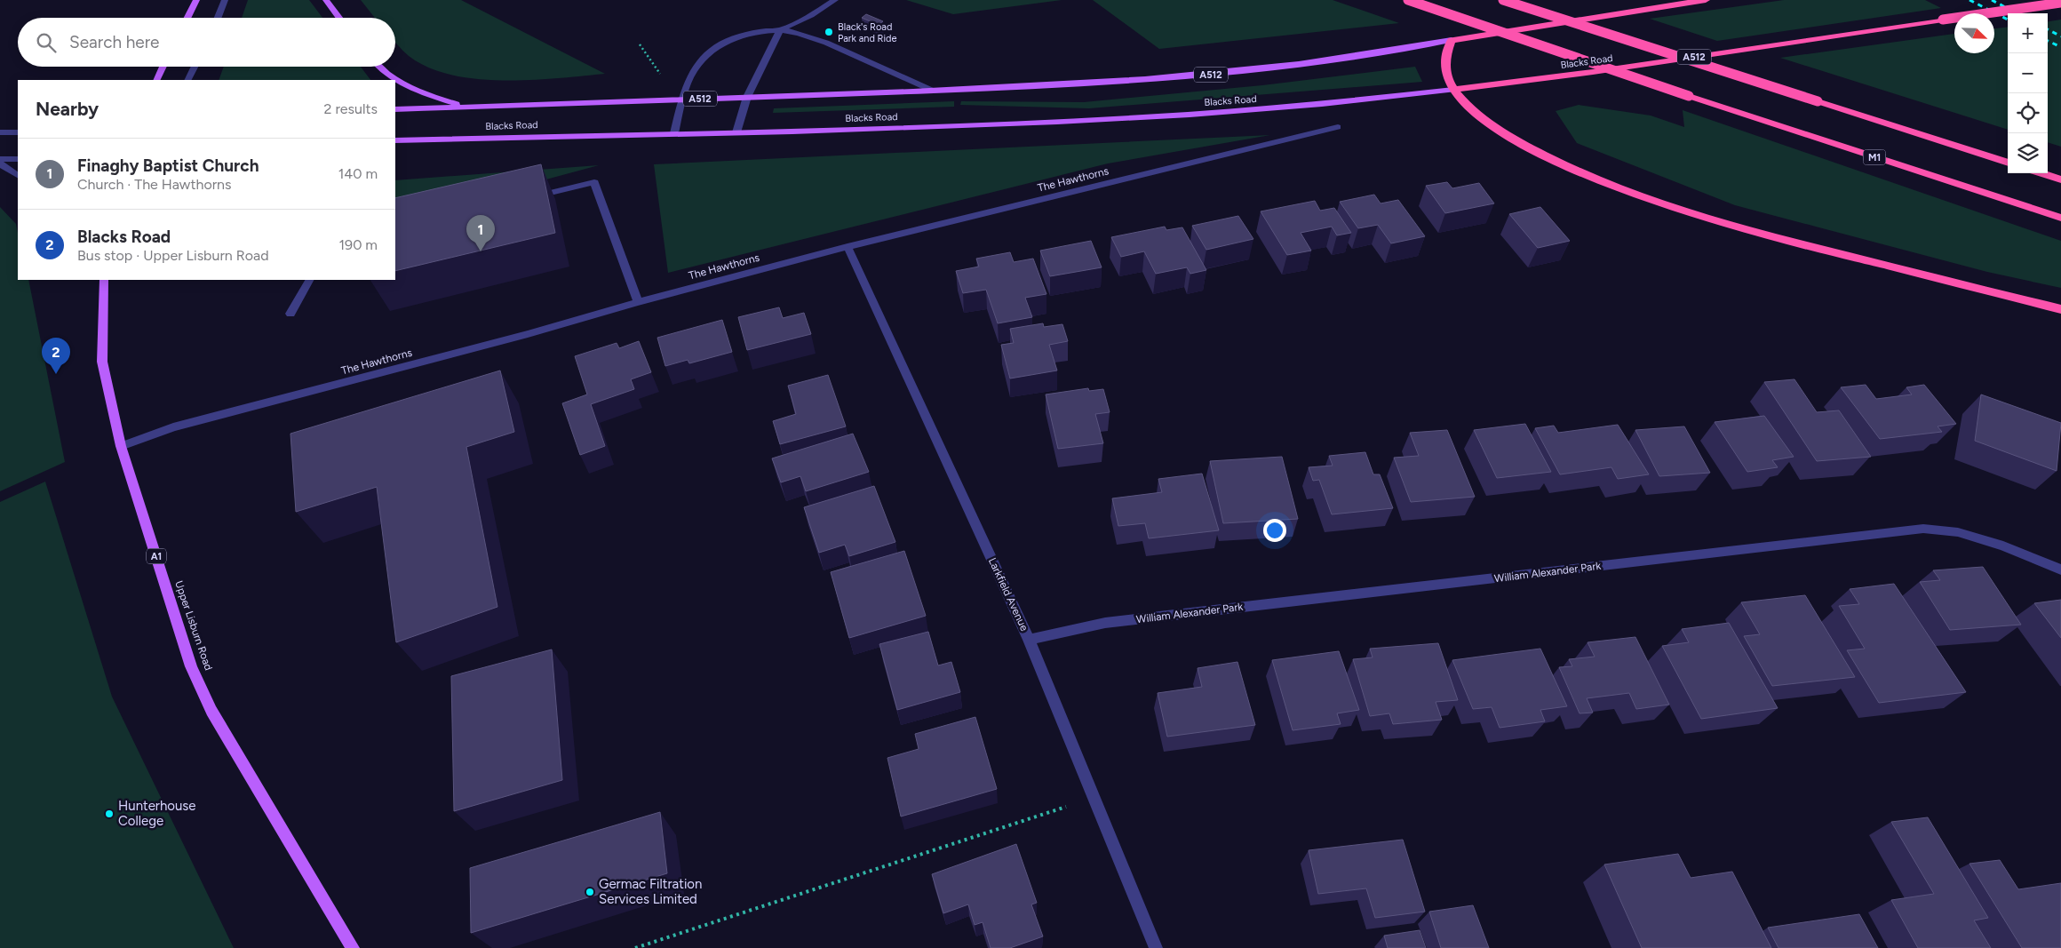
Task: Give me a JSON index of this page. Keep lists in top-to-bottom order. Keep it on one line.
{"streets":{"highway":["A512","Blacks Road","M1"],"main road":["A1","Upper Lisburn Road"],"street":["The Hawthorns","William Alexander Park","Larkfield Avenue"]},"crossings":[["The Hawthorns","Larkfield Avenue"],["The Hawthorns","Upper Lisburn Road"],["William Alexander Park","Larkfield Avenue"]],"places":["Black's Road Park and Ride","Hunterhouse College","Germac Filtration Services Limited"],"north":"bottom right","page":{"map_buttons":["+","−"],"search":"Search here","heading":["Nearby","2 results"],"list":[{"mark":"1","name":"Finaghy Baptist Church","note":"Church · The Hawthorns","value":"140 m"},{"mark":"2","name":"Blacks Road","note":"Bus stop · Upper Lisburn Road","value":"190 m"}],"pins":["1","2"]}}
